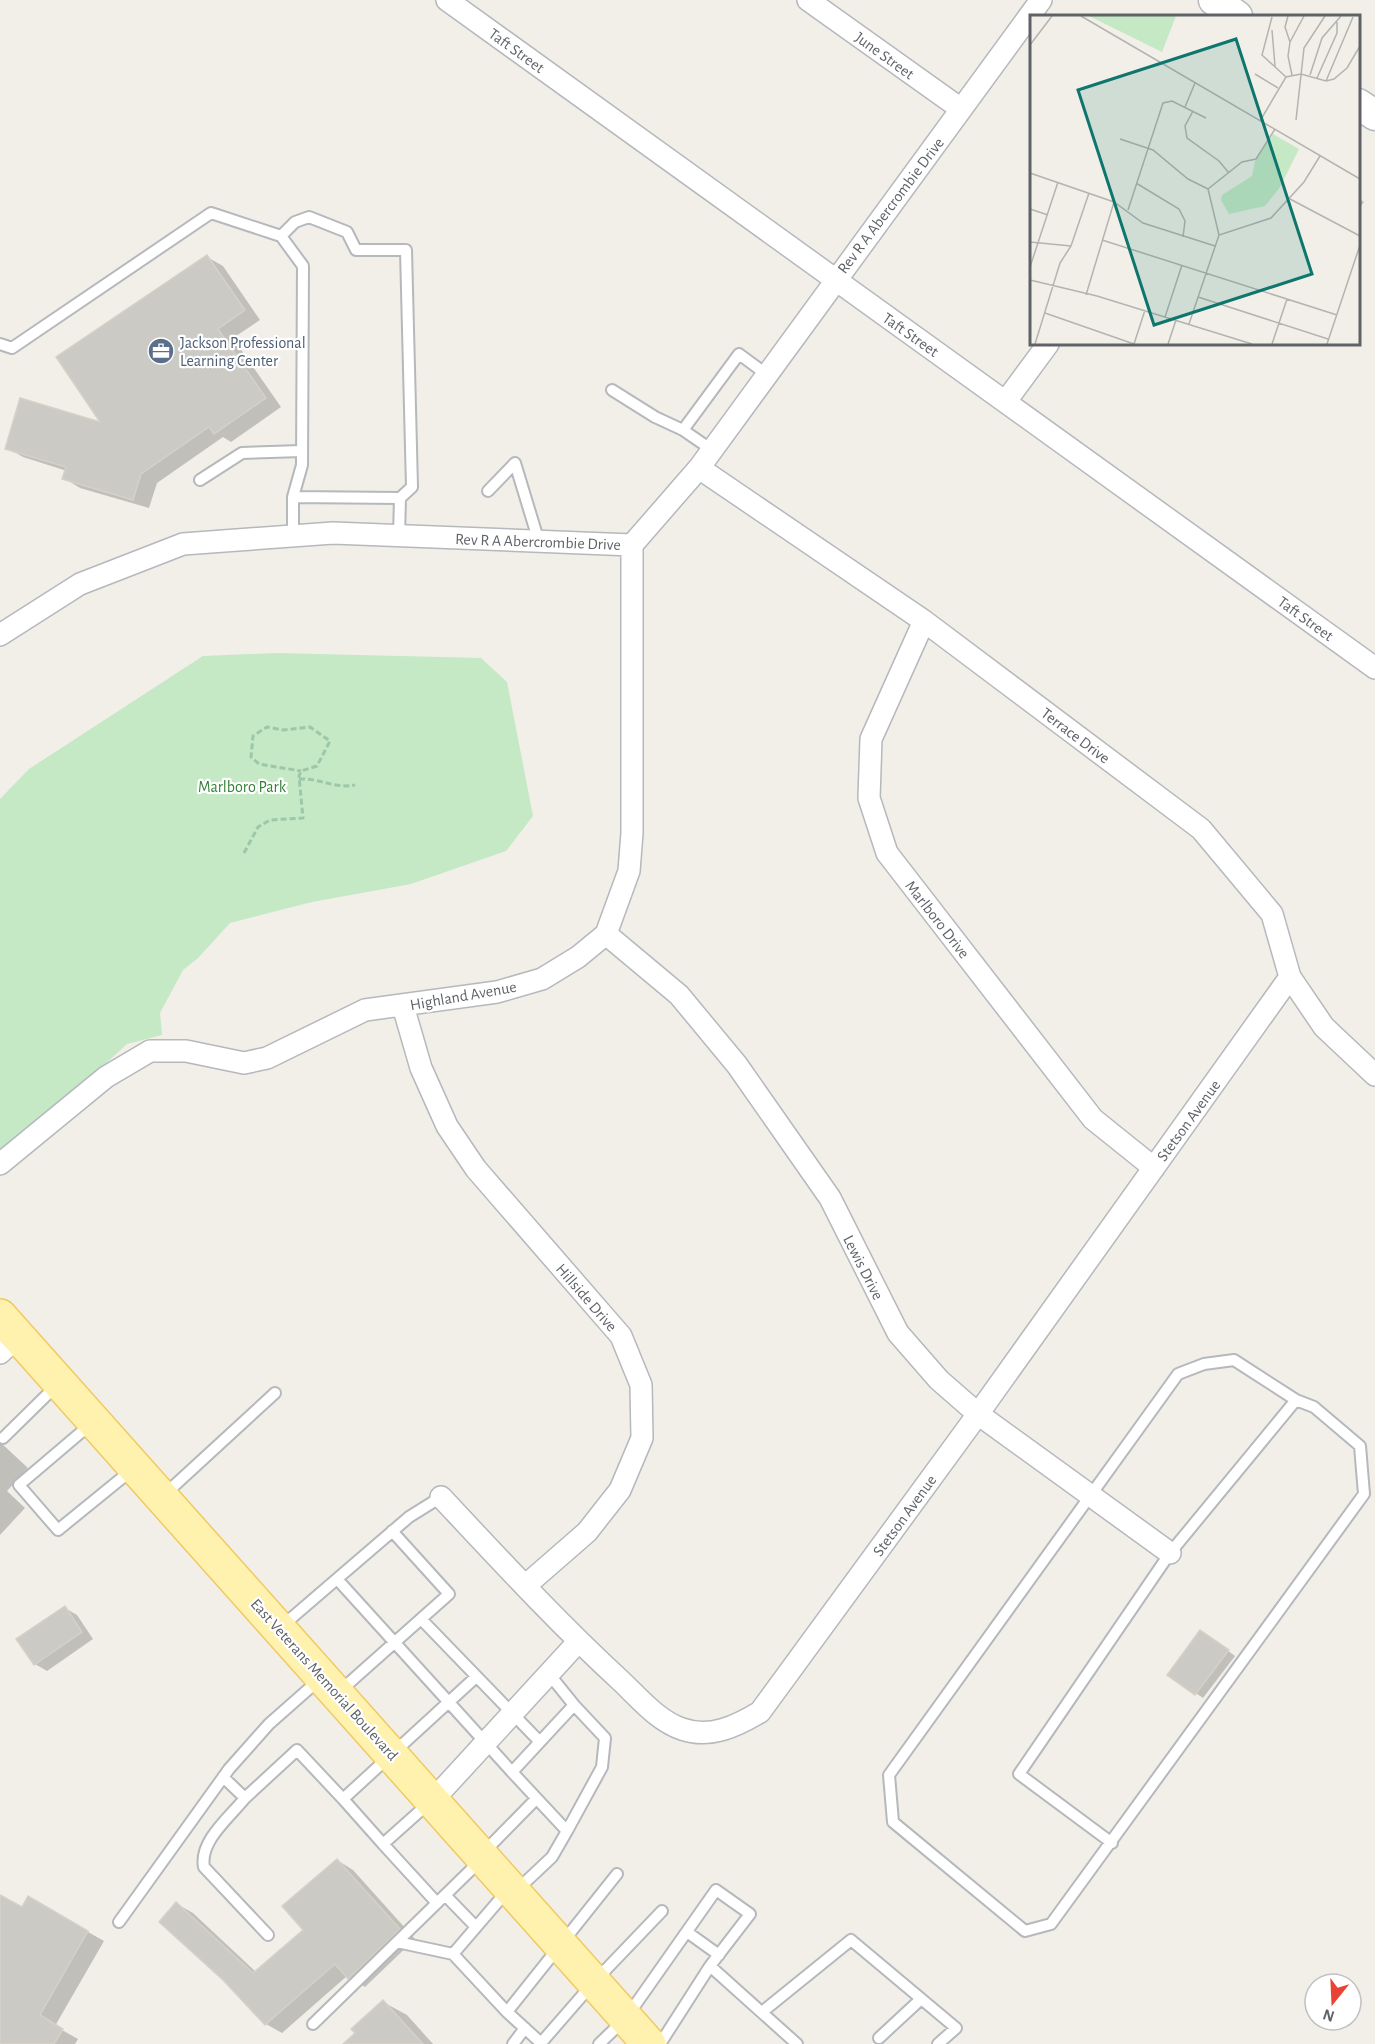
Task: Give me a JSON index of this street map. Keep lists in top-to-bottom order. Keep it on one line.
{"streets":{"main road":["East Veterans Memorial Boulevard"],"street":["Taft Street","June Street","Rev R A Abercrombie Drive","Terrace Drive","Marlboro Drive","Highland Avenue","Stetson Avenue","Lewis Drive","Hillside Drive"]},"crossings":[["Taft Street","Rev R A Abercrombie Drive"],["June Street","Rev R A Abercrombie Drive"],["Rev R A Abercrombie Drive","Terrace Drive"],["Terrace Drive","Marlboro Drive"],["Terrace Drive","Stetson Avenue"],["Marlboro Drive","Stetson Avenue"],["Highland Avenue","Lewis Drive"],["Highland Avenue","Hillside Drive"],["Stetson Avenue","Lewis Drive"],["Stetson Avenue","Hillside Drive"]],"parks":["Marlboro Park"],"places":{"office":["Jackson Professional Learning Center"]},"north":"bottom"}
